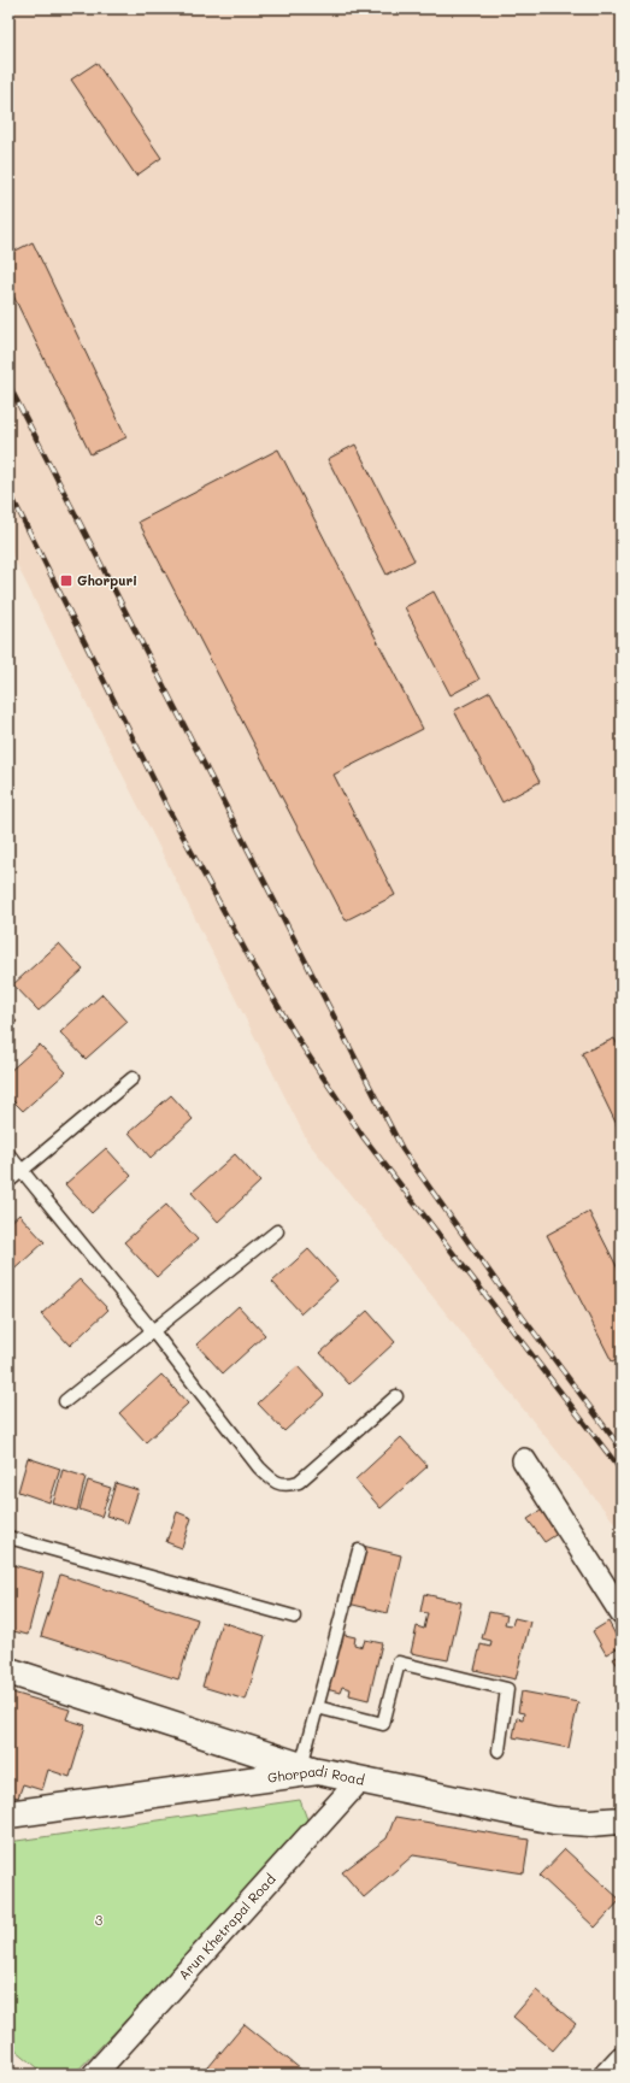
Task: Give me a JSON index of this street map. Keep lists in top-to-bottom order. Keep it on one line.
{"streets":{"main road":["Ghorpadi Road"],"street":["Arun Khetrapal Road"]},"crossings":[["Ghorpadi Road","Arun Khetrapal Road"]],"parks":["3"],"places":{"transit":["Ghorpuri"]}}
